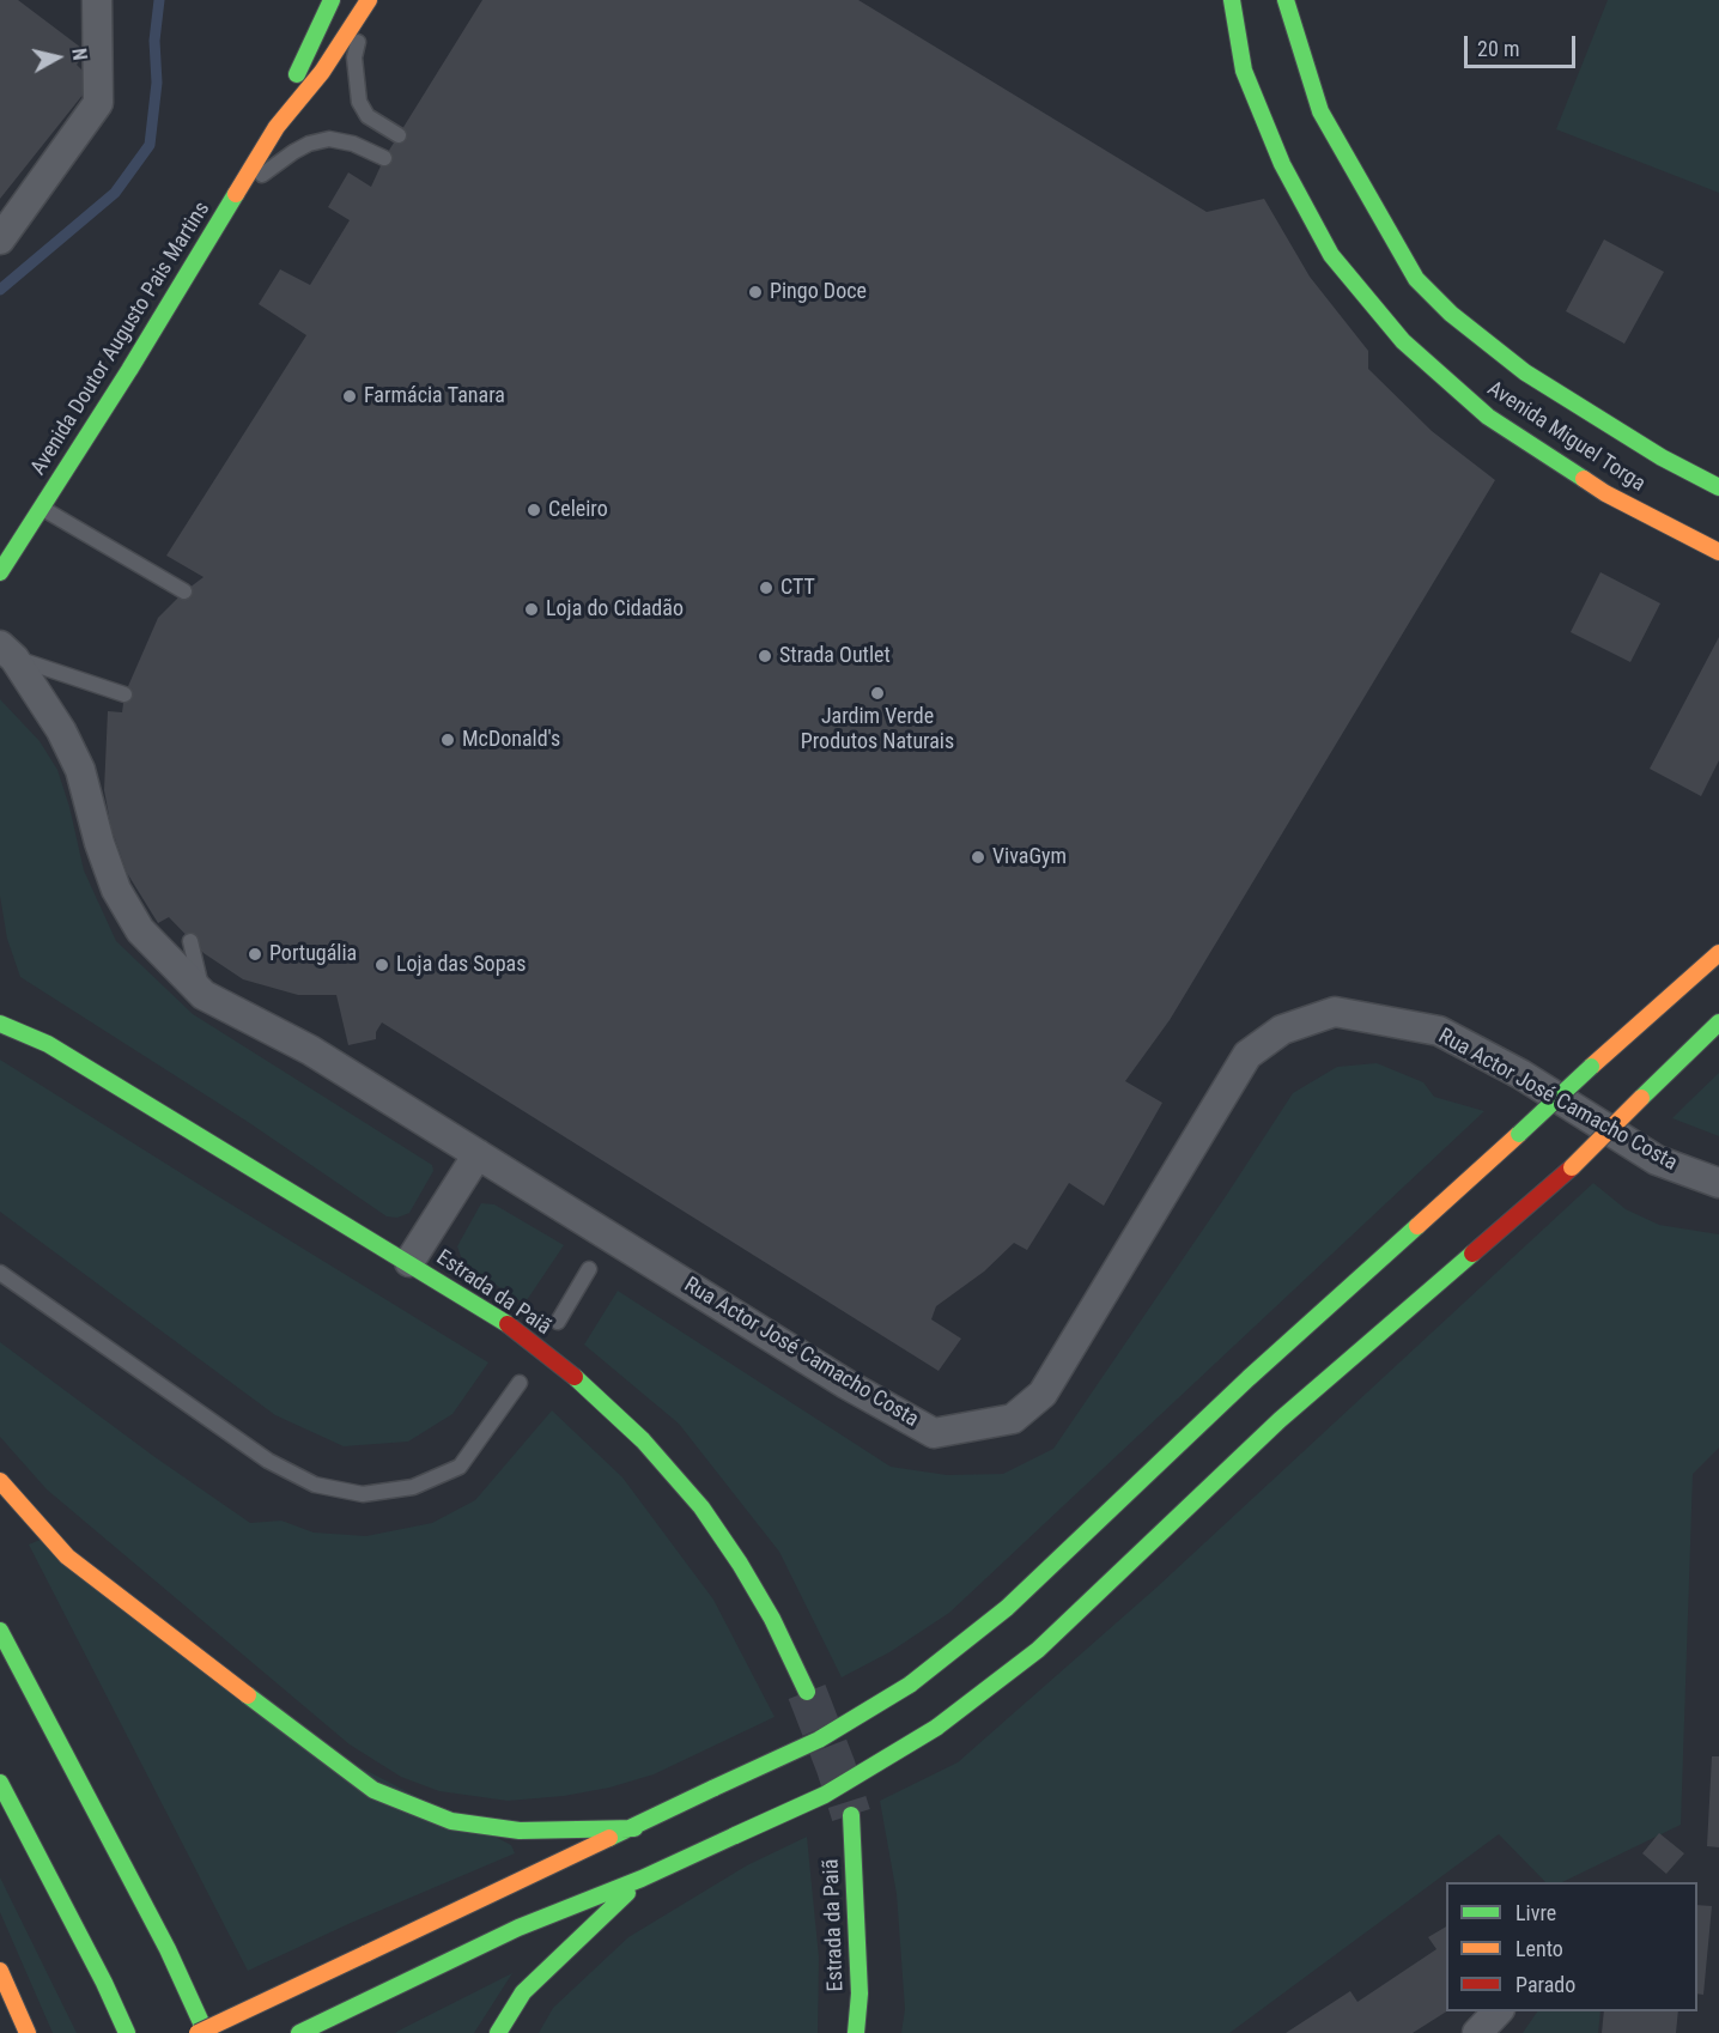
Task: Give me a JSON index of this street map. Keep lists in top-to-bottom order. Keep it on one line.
{"streets":{"main road":["Avenida Doutor Augusto Pais Martins","Avenida Miguel Torga","Estrada da Paiã"],"street":["Rua Actor José Camacho Costa"]},"places":["Pingo Doce","Farmácia Tanara","Celeiro","CTT","Loja do Cidadão","Strada Outlet","Jardim Verde Produtos Naturais","McDonald's","VivaGym","Portugália","Loja das Sopas"],"legend":["Livre","Lento","Parado"],"scale_bar":"20 m","north":"right"}
